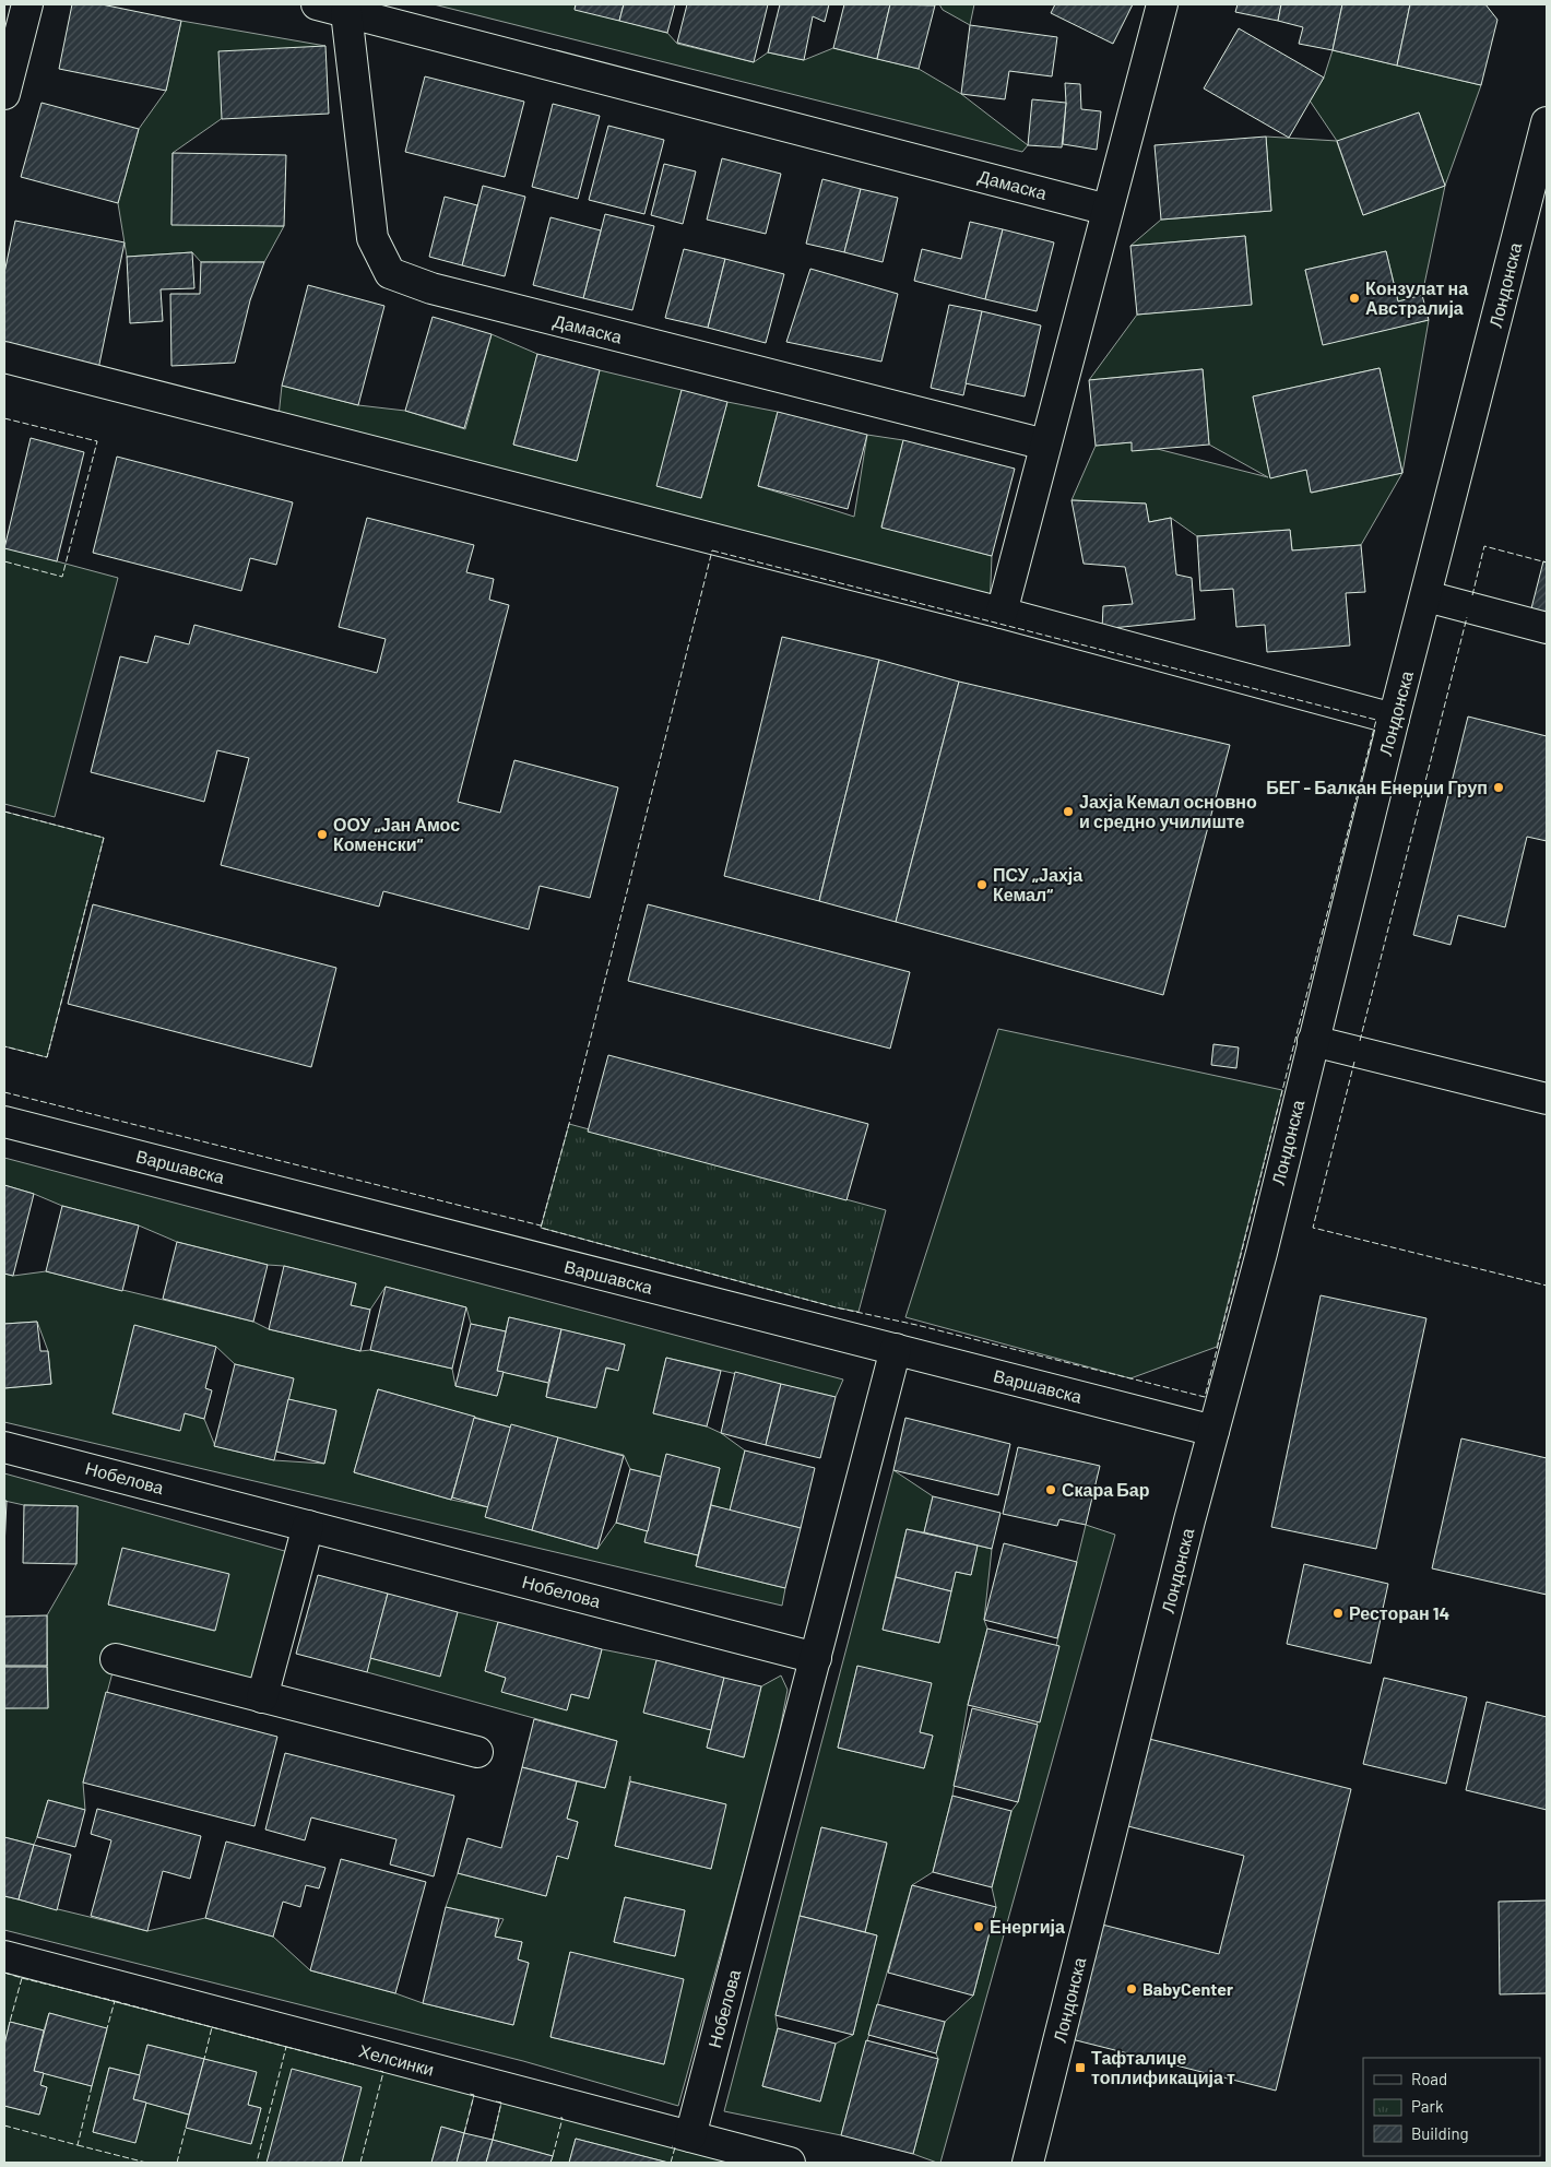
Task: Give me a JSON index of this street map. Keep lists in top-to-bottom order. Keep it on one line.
{"streets":{"street":["Дамаска","Лондонска","Варшавска","Нобелова","Хелсинки"]},"crossings":[["Лондонска","Варшавска"],["Варшавска","Нобелова"],["Нобелова","Хелсинки"]],"places":{"other":["Конзулат на Австралија","БЕГ - Балкан Енерџи Груп","Јахја Кемал основно и средно училиште","ООУ „Јан Амос Коменски“","ПСУ „Јахја Кемал“","Скара Бар","Ресторан 14","Енергија","BabyCenter"],"transit":["Тафталиџе топлификација т"]},"legend":["Road","Park","Building"]}
